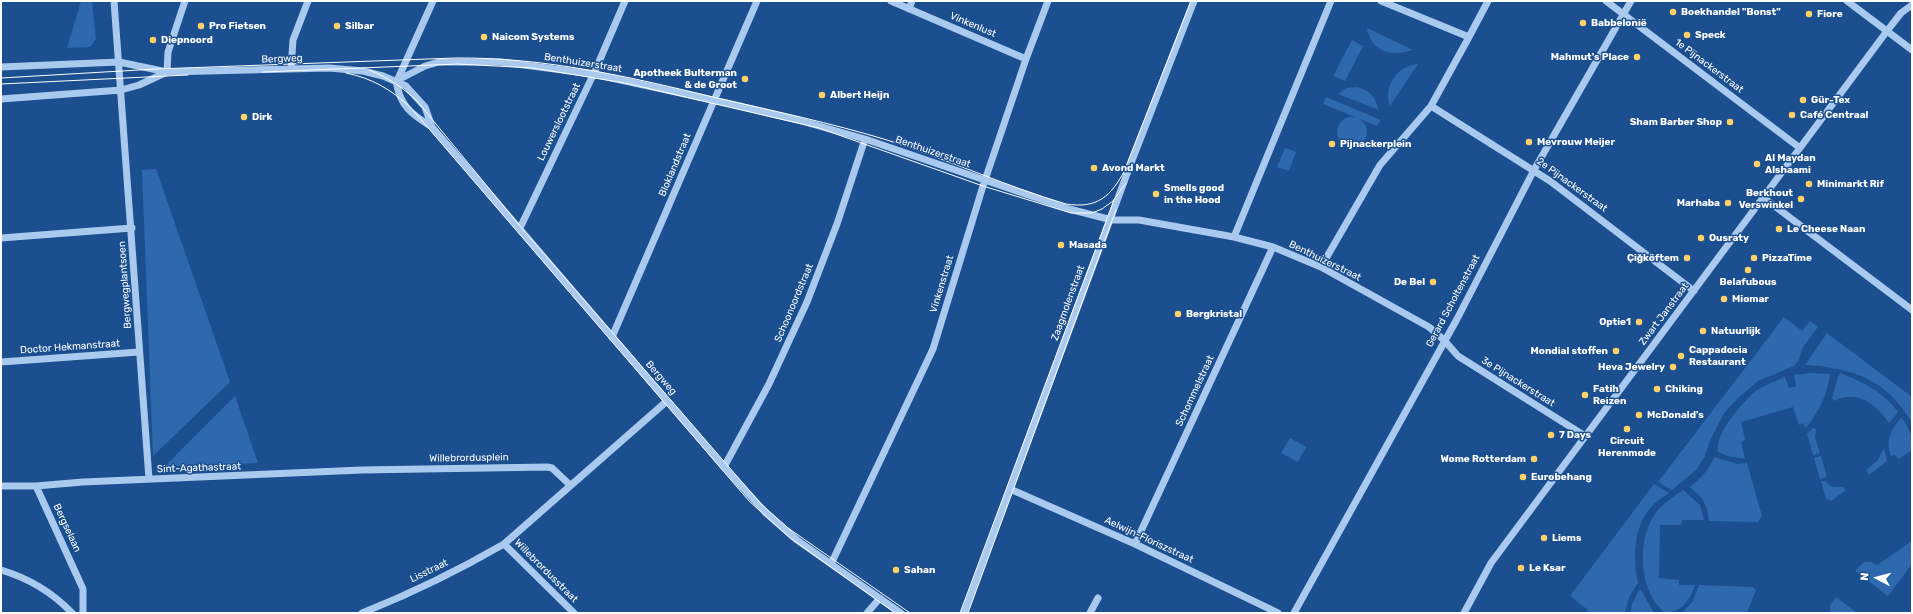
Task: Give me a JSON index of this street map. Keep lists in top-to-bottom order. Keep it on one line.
{"streets":{"street":["Vinkenlust","Bergweg","Benthuizerstraat","1e Pijnackerstraat","Louwerslootstraat","Bloklandstraat","2e Pijnackerstraat","Vinkenstraat","Bergwegplantsoen","Gerard Scholtenstraat","Schoonoordstraat","Zaagmolenstraat","Zwart Janstraat","Doctor Hekmanstraat","3e Pijnackerstraat","Schommelstraat","Willebrordusplein","Sint-Agathastraat","Bergselaan","Aelwijn-Floriszstraat","Lisstraat","Willebrordusstraat"]},"crossings":[["Vinkenlust","Vinkenstraat"],["Bergweg","Benthuizerstraat"],["Bergweg","Louwerslootstraat"],["Bergweg","Bloklandstraat"],["Bergweg","Vinkenstraat"],["Bergweg","Bergwegplantsoen"],["Bergweg","Schoonoordstraat"],["Benthuizerstraat","Louwerslootstraat"],["Benthuizerstraat","Bloklandstraat"],["Benthuizerstraat","Vinkenstraat"],["Benthuizerstraat","Gerard Scholtenstraat"],["Benthuizerstraat","Schoonoordstraat"],["Benthuizerstraat","Zaagmolenstraat"],["Benthuizerstraat","3e Pijnackerstraat"],["Benthuizerstraat","Schommelstraat"],["1e Pijnackerstraat","Gerard Scholtenstraat"],["1e Pijnackerstraat","Zwart Janstraat"],["2e Pijnackerstraat","Gerard Scholtenstraat"],["2e Pijnackerstraat","Zwart Janstraat"],["Bergwegplantsoen","Doctor Hekmanstraat"],["Bergwegplantsoen","Sint-Agathastraat"],["Gerard Scholtenstraat","3e Pijnackerstraat"],["Zaagmolenstraat","Aelwijn-Floriszstraat"],["Zwart Janstraat","3e Pijnackerstraat"],["Schommelstraat","Aelwijn-Floriszstraat"],["Willebrordusplein","Sint-Agathastraat"],["Sint-Agathastraat","Bergselaan"],["Lisstraat","Willebrordusstraat"]],"places":["Boekhandel \"Bonst\"","Fiore","Babbelonië","Pro Fietsen","Silbar","Speck","Naicom Systems","Diepnoord","Mahmut's Place","Apotheek Bulterman & de Groot","Albert Heijn","Gür-Tex","Café Centraal","Dirk","Sham Barber Shop","Mevrouw Meijer","Pijnackerplein","Al Maydan Alshaami","Avond Markt","Minimarkt Rif","Smells good in the Hood","Berkhout Verswinkel","Marhaba","Le Cheese Naan","Ousraty","Masada","Çiğköftem","PizzaTime","Belafubous","De Bel","Miomar","Bergkristal","Optie1","Natuurlijk","Mondial stoffen","Cappadocia Restaurant","Heva Jewelry","Chiking","Fatih Reizen","McDonald's","Circuit Herenmode","7 Days","Wome Rotterdam","Eurobehang","Liems","Le Ksar","Sahan"],"north":"left"}
